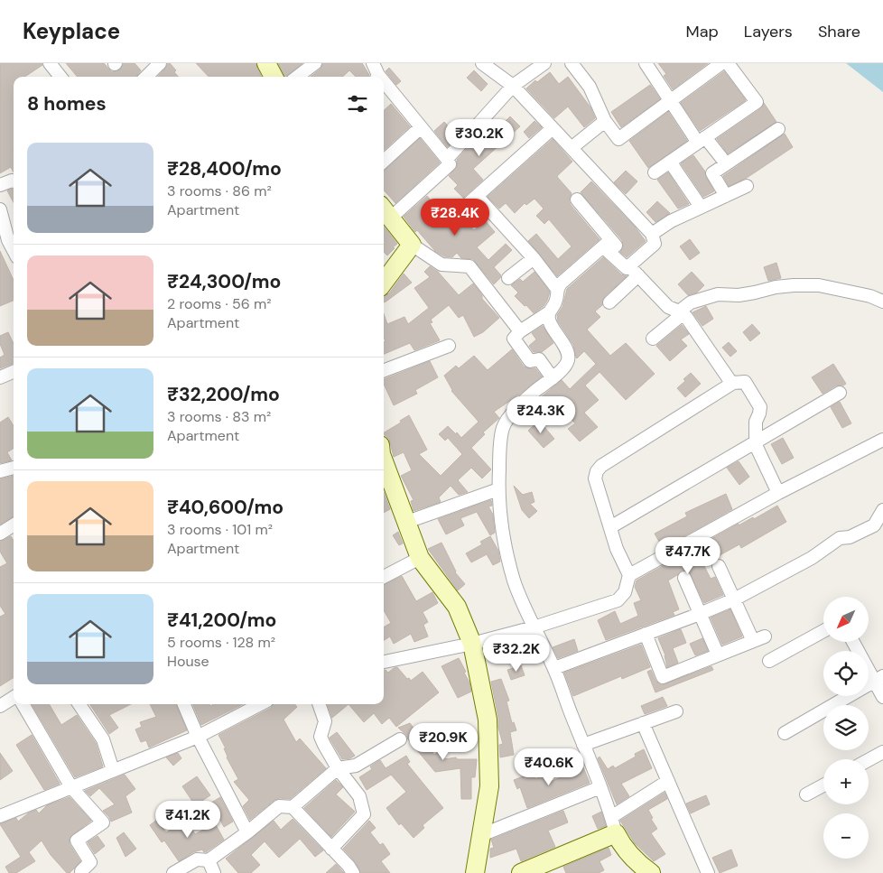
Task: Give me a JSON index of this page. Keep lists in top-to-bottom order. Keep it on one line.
{"north":"bottom left","page":{"header":"Keyplace","nav":["Map","Layers","Share"],"heading":"8 homes","price":["₹30.2K","₹28.4K","₹24.3K","₹47.7K","₹32.2K","₹20.9K","₹40.6K","₹41.2K"],"list":[{"name":"₹28,400/mo","note":"3 rooms · 86 m² · Apartment"},{"name":"₹24,300/mo","note":"2 rooms · 56 m² · Apartment"},{"name":"₹32,200/mo","note":"3 rooms · 83 m² · Apartment"},{"name":"₹40,600/mo","note":"3 rooms · 101 m² · Apartment"},{"name":"₹41,200/mo","note":"5 rooms · 128 m² · House"}],"map_buttons":["+","−"]}}
